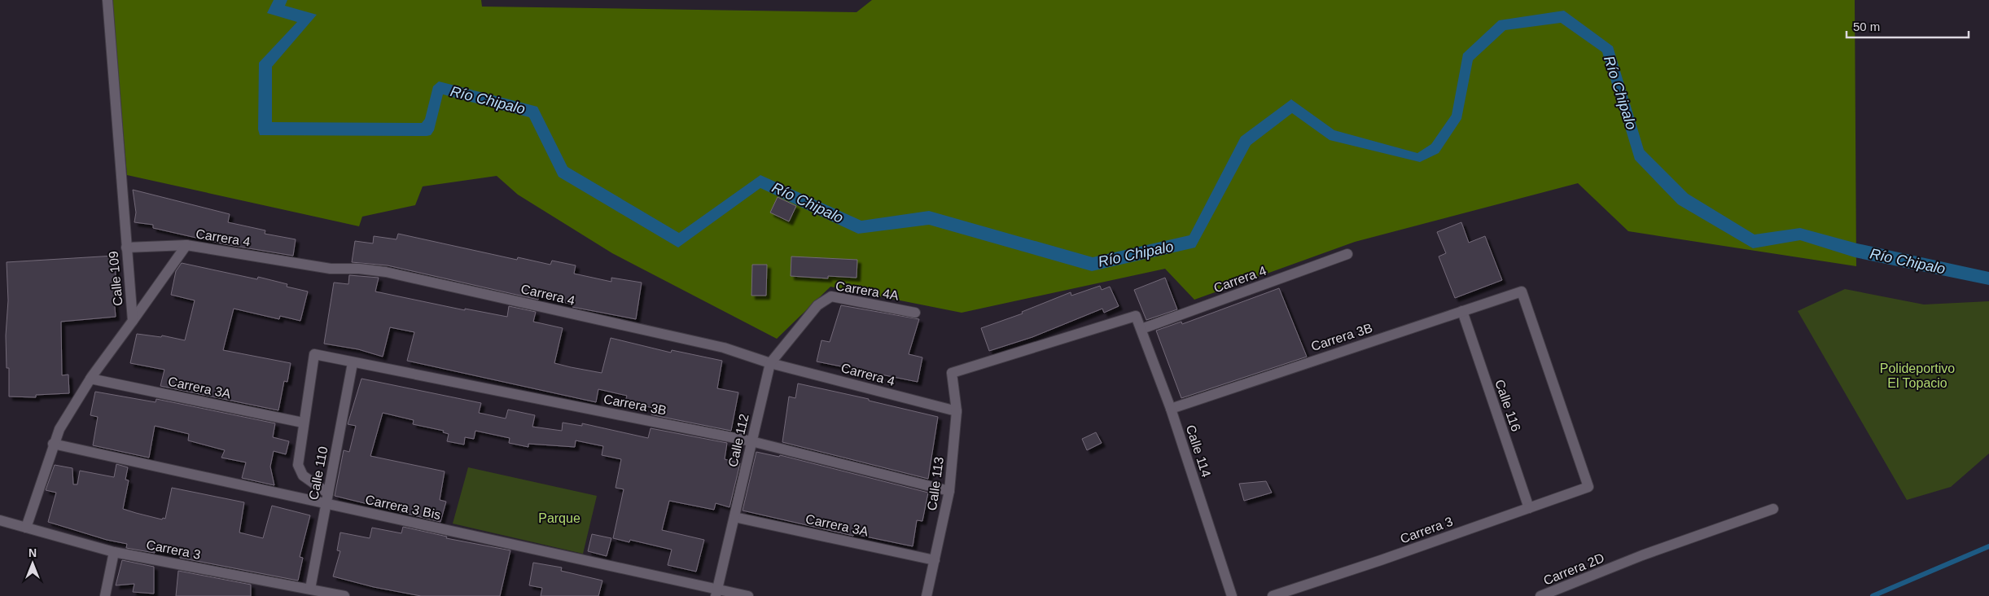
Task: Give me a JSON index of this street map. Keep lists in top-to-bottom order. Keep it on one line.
{"streets":{"street":["Carrera 4","Calle 109","Carrera 4A","Carrera 3B","Carrera 3A","Calle 116","Calle 112","Calle 114","Calle 110","Calle 113","Carrera 3 Bis","Carrera 3","Carrera 2D"]},"crossings":[["Carrera 4","Calle 109"],["Carrera 4","Calle 112"],["Carrera 4","Calle 114"],["Carrera 4","Calle 113"],["Calle 109","Carrera 3A"],["Calle 109","Carrera 3 Bis"],["Calle 109","Carrera 3"],["Carrera 4A","Calle 112"],["Carrera 3B","Calle 116"],["Carrera 3B","Calle 112"],["Carrera 3B","Calle 114"],["Carrera 3B","Calle 110"],["Carrera 3B","Calle 113"],["Carrera 3B","Carrera 3"],["Carrera 3A","Calle 112"],["Carrera 3A","Calle 110"],["Carrera 3A","Calle 113"],["Calle 116","Carrera 3"],["Calle 112","Carrera 3 Bis"],["Calle 114","Calle 113"],["Calle 110","Carrera 3 Bis"],["Calle 110","Carrera 3"]],"water":["Río Chipalo"],"parks":["Polideportivo El Topacio","Parque"],"scale_bar":"50 m","north":"top"}
